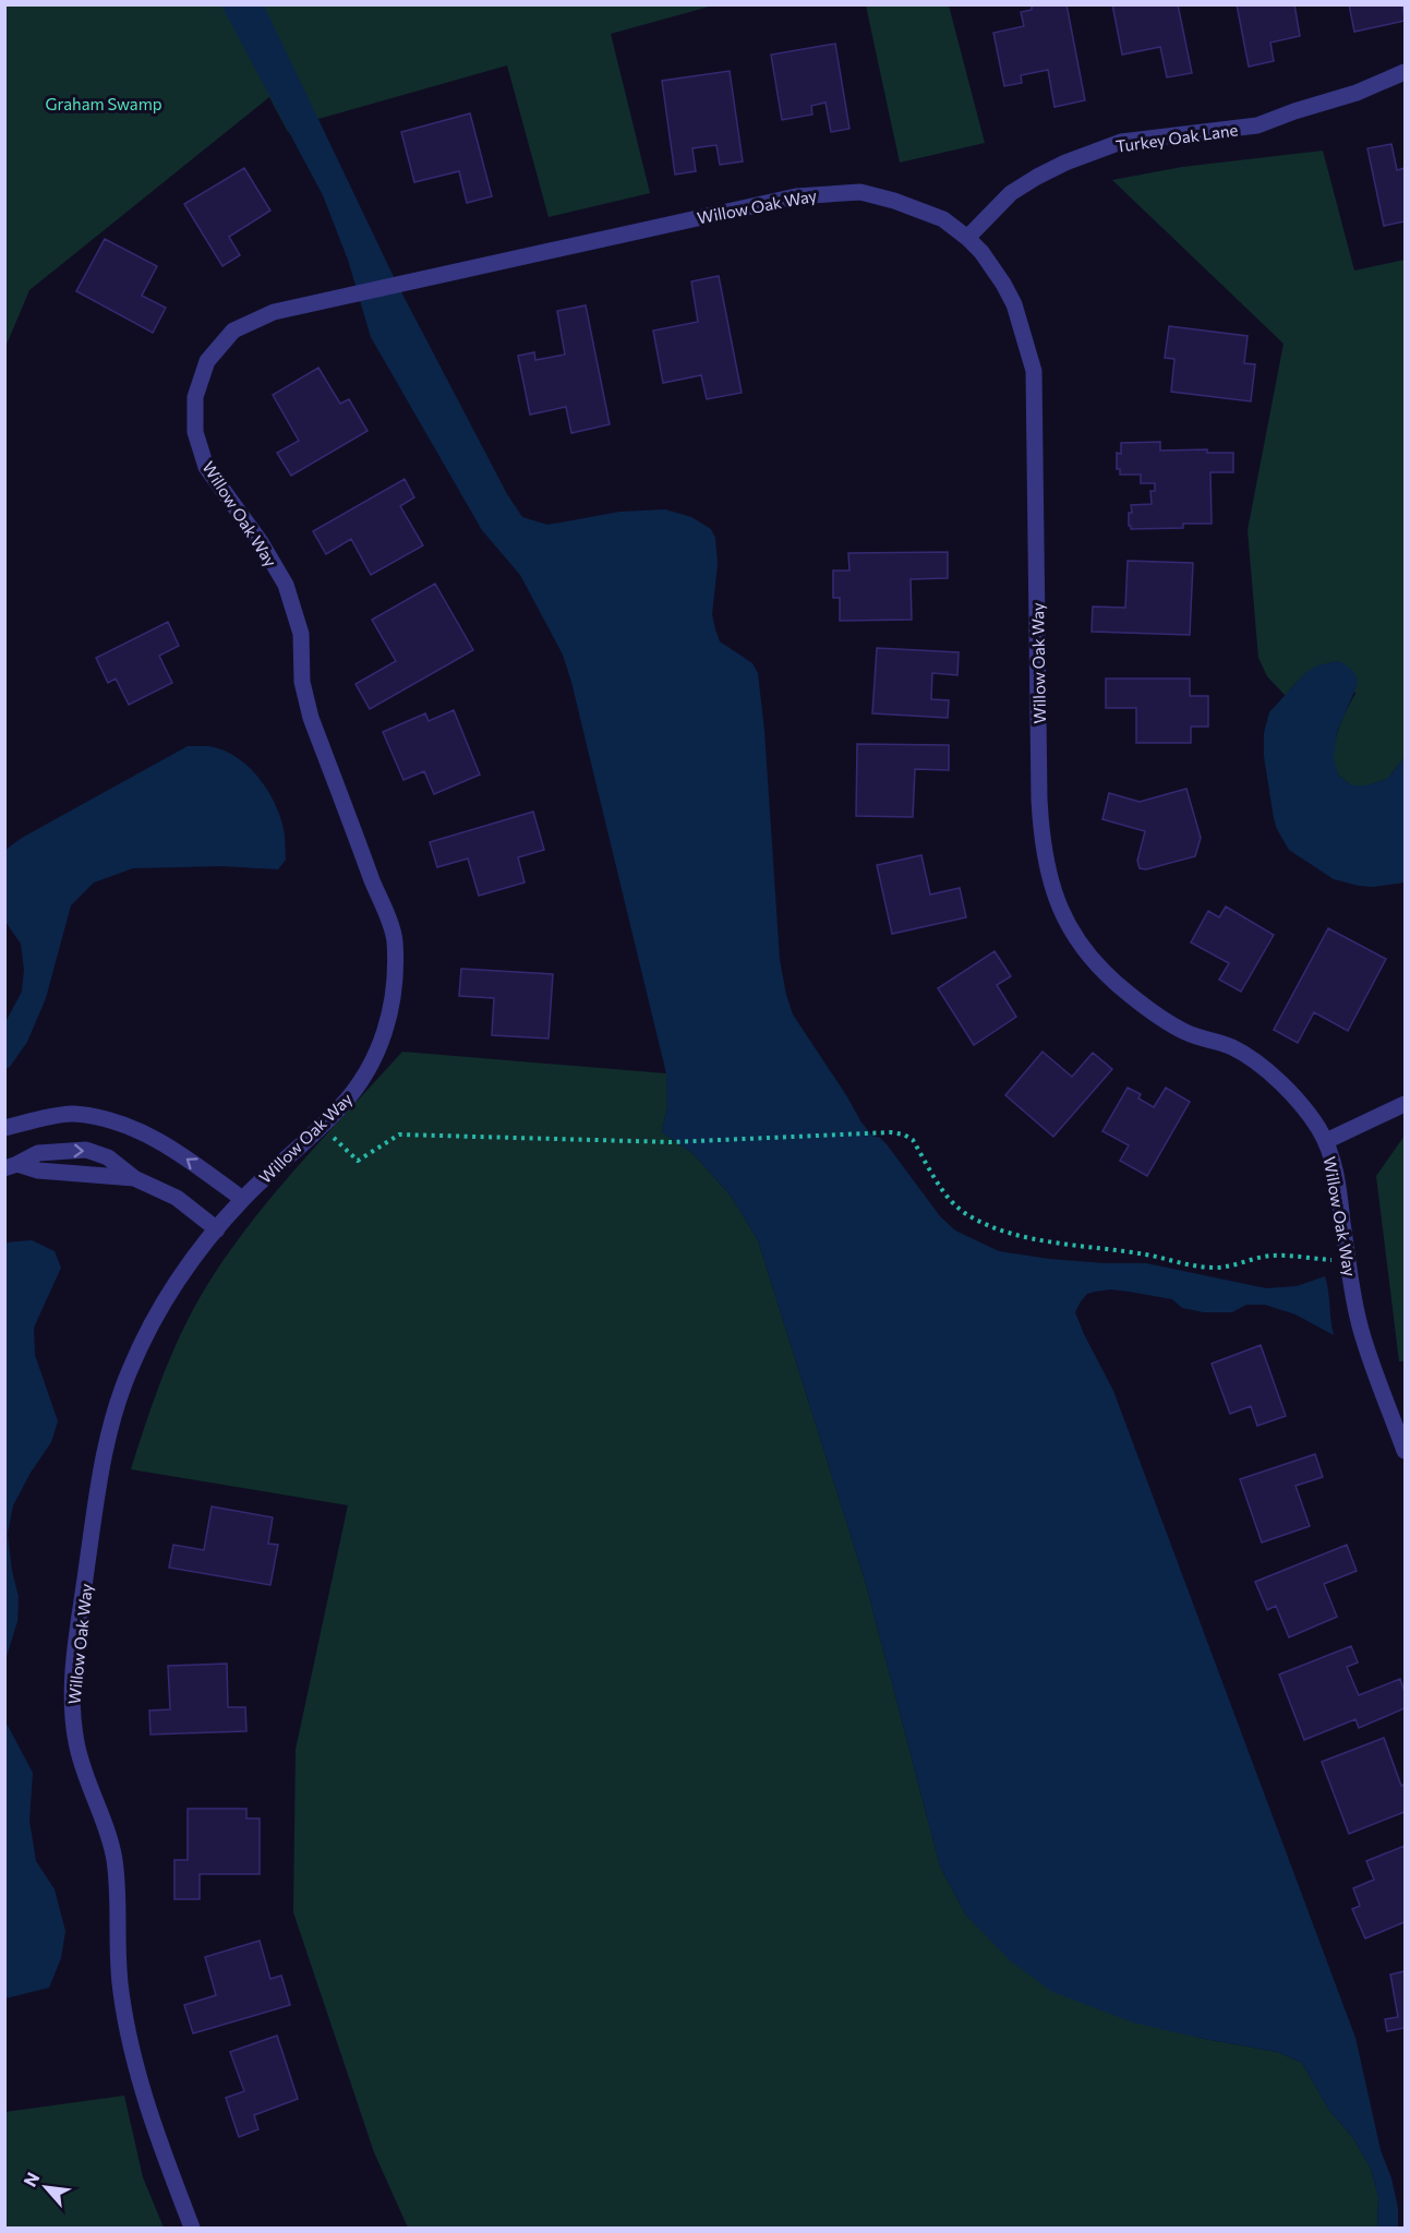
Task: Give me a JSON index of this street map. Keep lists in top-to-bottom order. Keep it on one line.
{"streets":{"street":["Turkey Oak Lane","Willow Oak Way"]},"crossings":[["Turkey Oak Lane","Willow Oak Way"]],"parks":["Graham Swamp"],"north":"top left"}
